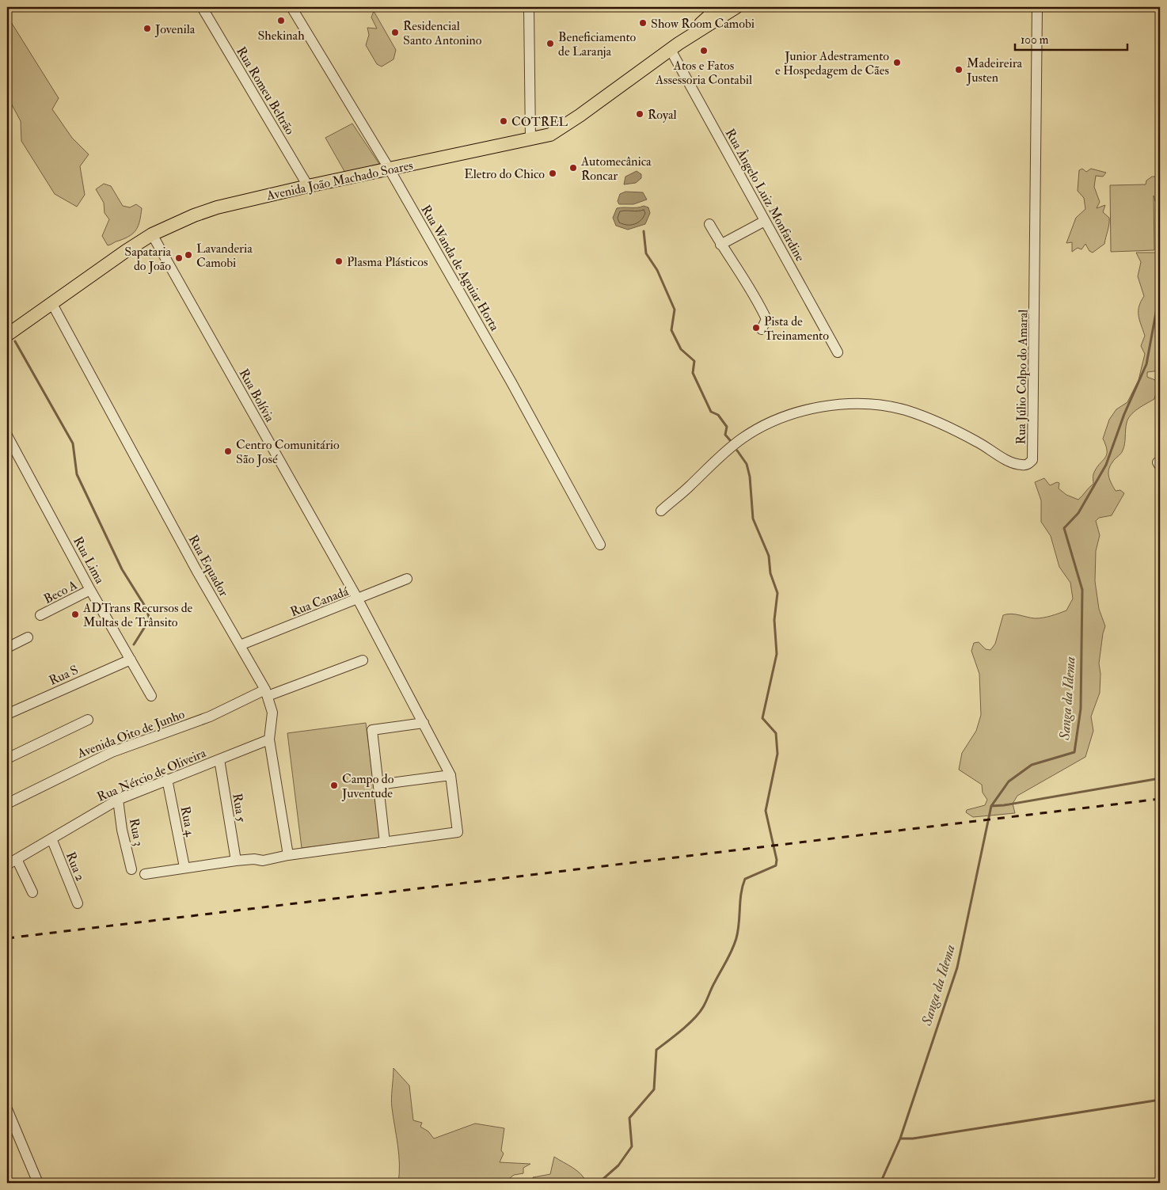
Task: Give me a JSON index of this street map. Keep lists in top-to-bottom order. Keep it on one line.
{"streets":{"main road":["Avenida João Machado Soares"],"street":["Rua Romeu Beltrão","Rua Ângelo Luiz Monfardine","Rua Wanda de Aguiar Horta","Rua Júlio Colpo do Amaral","Rua Bolívia","Rua Lima","Rua Equador","Beco A","Rua Canadá","Rua S","Avenida Oito de Junho","Rua Nércio de Oliveira","Rua 5","Rua 4","Rua 3","Rua 2"]},"crossings":[["Rua Romeu Beltrão","Avenida João Machado Soares"],["Avenida João Machado Soares","Rua Ângelo Luiz Monfardine"],["Avenida João Machado Soares","Rua Wanda de Aguiar Horta"],["Avenida João Machado Soares","Rua Bolívia"],["Avenida João Machado Soares","Rua Equador"],["Rua Bolívia","Rua Canadá"],["Rua Lima","Beco A"],["Rua Lima","Rua S"],["Rua Equador","Rua Canadá"],["Rua Equador","Avenida Oito de Junho"],["Rua Equador","Rua Nércio de Oliveira"],["Rua Nércio de Oliveira","Rua 5"],["Rua Nércio de Oliveira","Rua 4"],["Rua Nércio de Oliveira","Rua 3"],["Rua Nércio de Oliveira","Rua 2"]],"water":["Sanga da Idema"],"places":["Shekinah","Show Room Camobi","Jovenila","Residencial Santo Antonino","Beneficiamento de Laranja","Atos e Fatos Assessoria Contabil","Junior Adestramento e Hospedagem de Cães","Madeireira Justen","Royal","COTREL","Automecânica Roncar","Eletro do Chico","Lavanderia Camobi","Sapataria do João","Plasma Plásticos","Pista de Treinamento","Centro Comunitário São José","ADTrans Recursos de Multas de Trânsito","Campo do Juventude"],"scale_bar":"100 m"}
